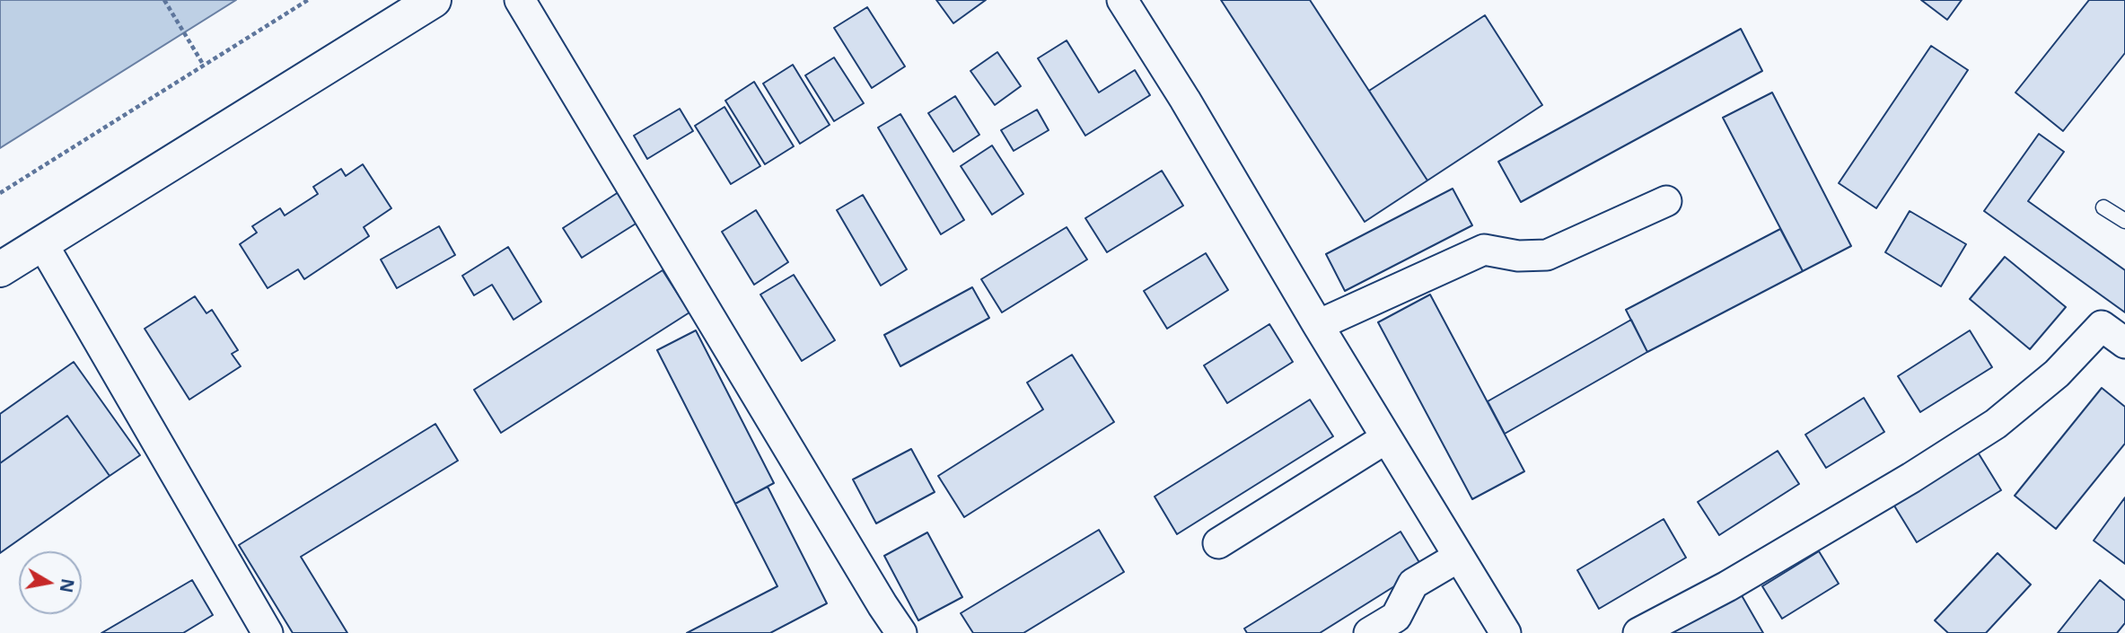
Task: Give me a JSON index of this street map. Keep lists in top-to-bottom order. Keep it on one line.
{"north":"right"}
